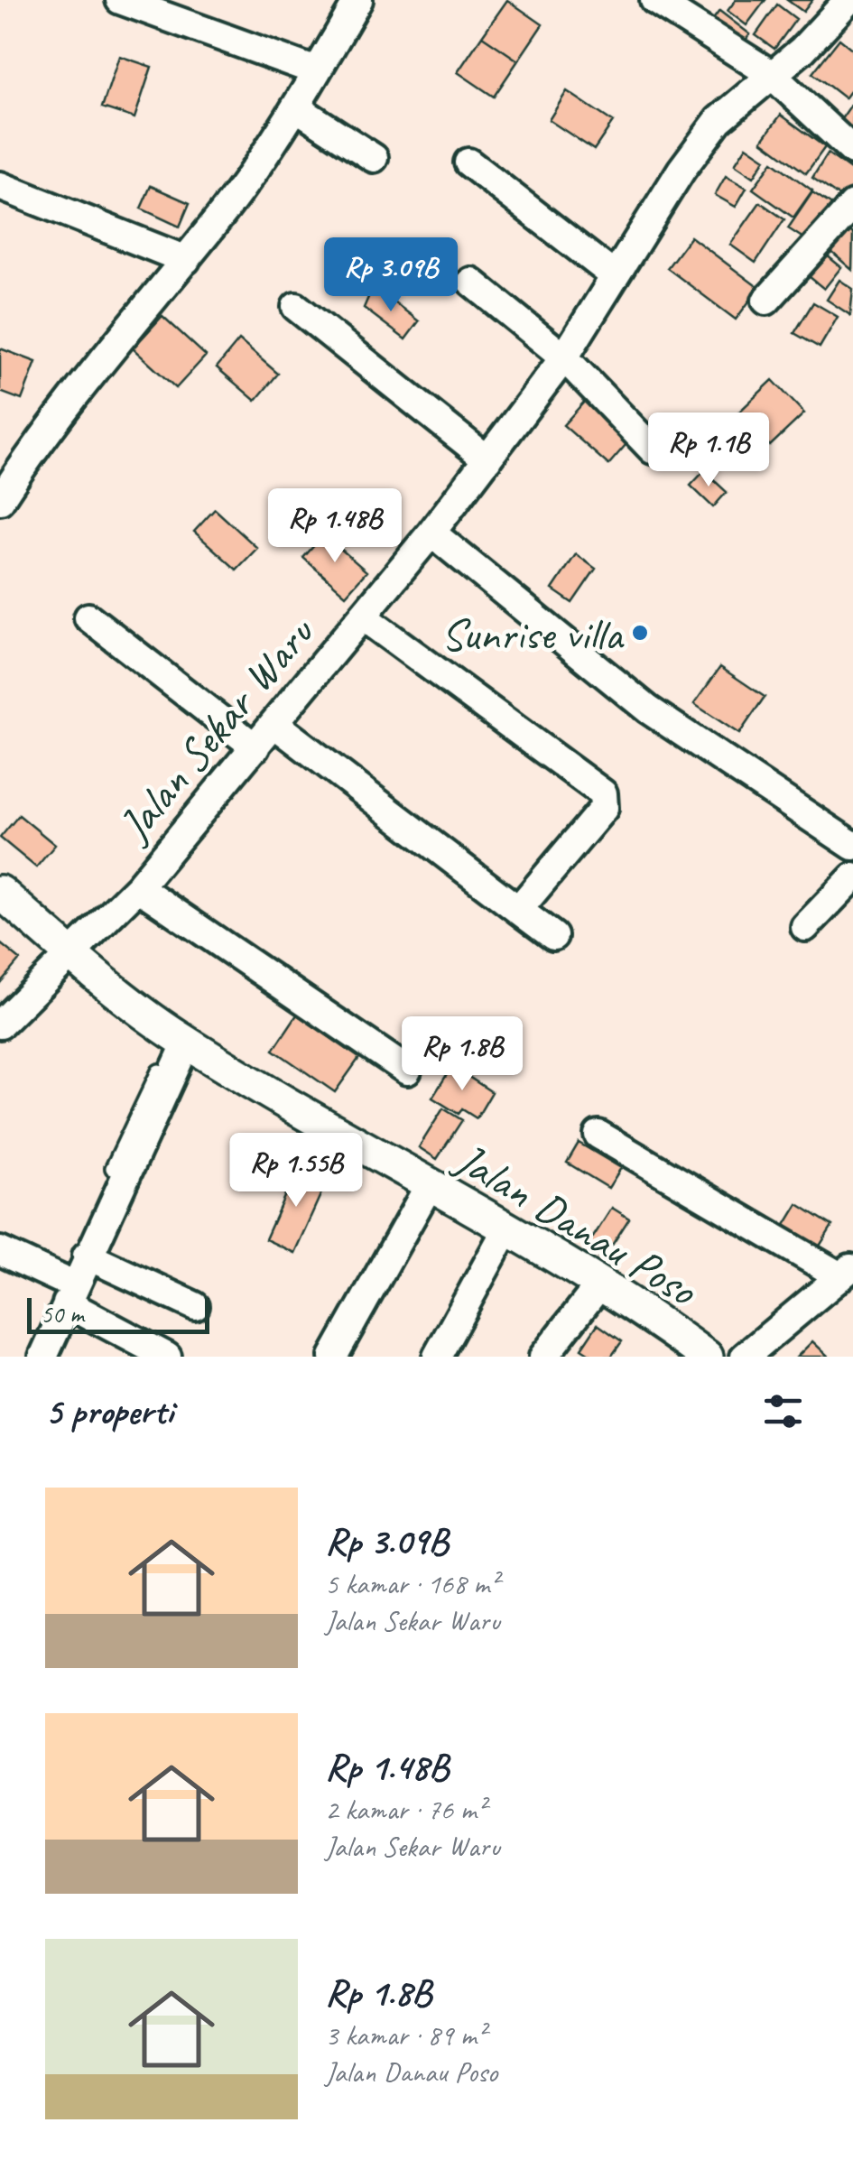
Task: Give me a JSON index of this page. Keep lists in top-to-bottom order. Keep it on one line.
{"streets":{"street":["Jalan Sekar Waru","Jalan Danau Poso"]},"crossings":[["Jalan Sekar Waru","Jalan Danau Poso"]],"places":["Sunrise villa"],"scale_bar":"50 m","page":{"price":["Rp 3.09B","Rp 1.1B","Rp 1.48B","Rp 1.8B","Rp 1.55B"],"scale":"50 m","heading":"5 properti","list":[{"name":"Rp 3.09B","note":"5 kamar · 168 m² · Jalan Sekar Waru"},{"name":"Rp 1.48B","note":"2 kamar · 76 m² · Jalan Sekar Waru"},{"name":"Rp 1.8B","note":"3 kamar · 89 m² · Jalan Danau Poso"}]}}
